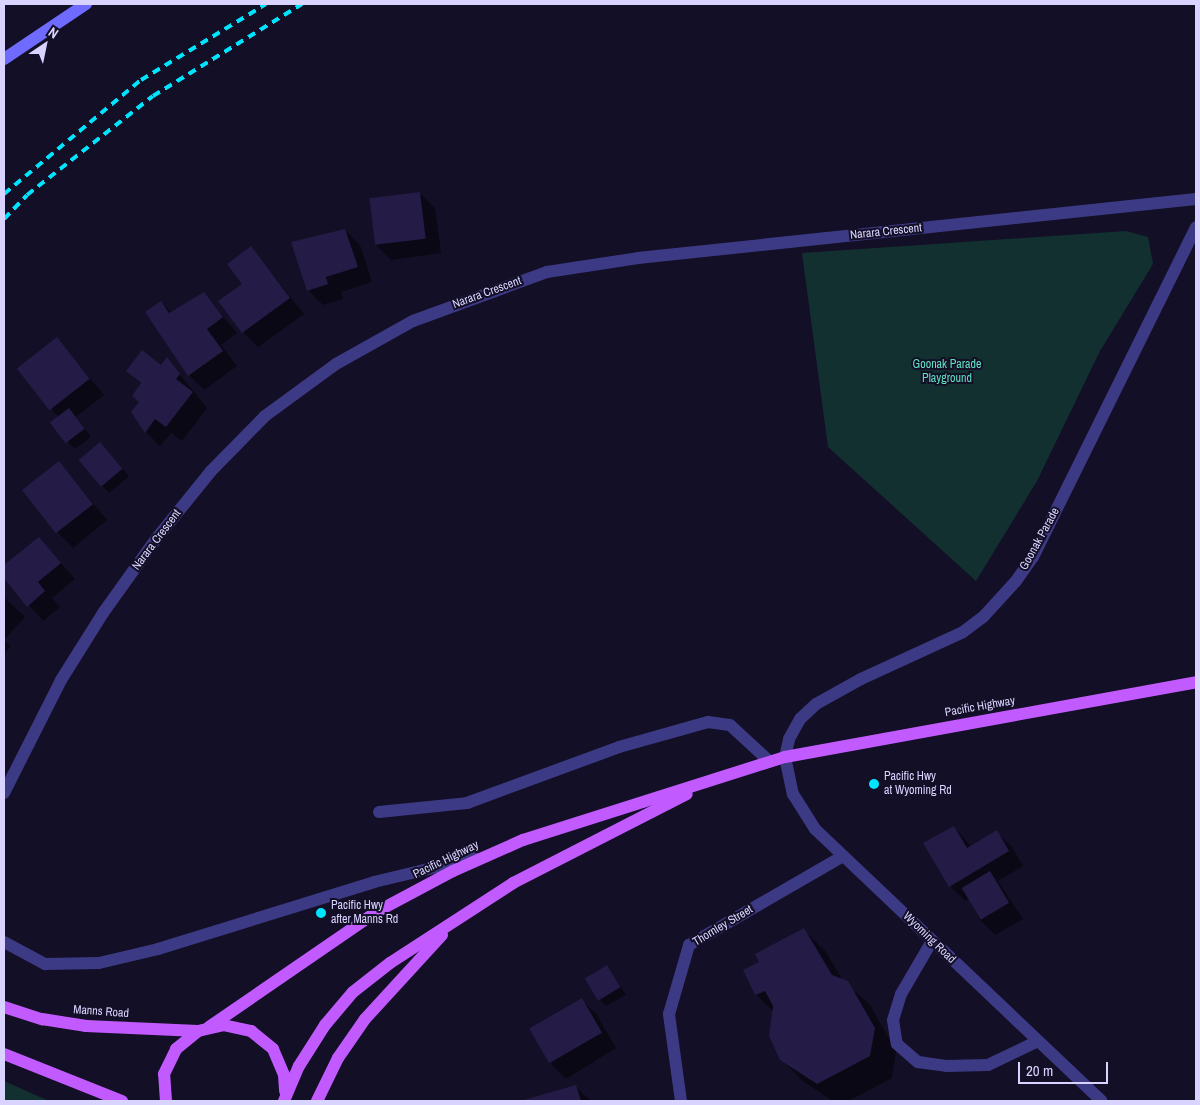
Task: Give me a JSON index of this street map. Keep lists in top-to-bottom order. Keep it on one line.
{"streets":{"main road":["Pacific Highway","Manns Road"],"street":["Narara Crescent","Goonak Parade","Thornley Street","Wyoming Road"]},"crossings":[["Goonak Parade","Pacific Highway"],["Goonak Parade","Wyoming Road"],["Pacific Highway","Wyoming Road"],["Pacific Highway","Manns Road"],["Thornley Street","Wyoming Road"]],"parks":["Goonak Parade Playground"],"places":["Pacific Hwy at Wyoming Rd","Pacific Hwy after Manns Rd"],"scale_bar":"20 m","north":"top right"}
